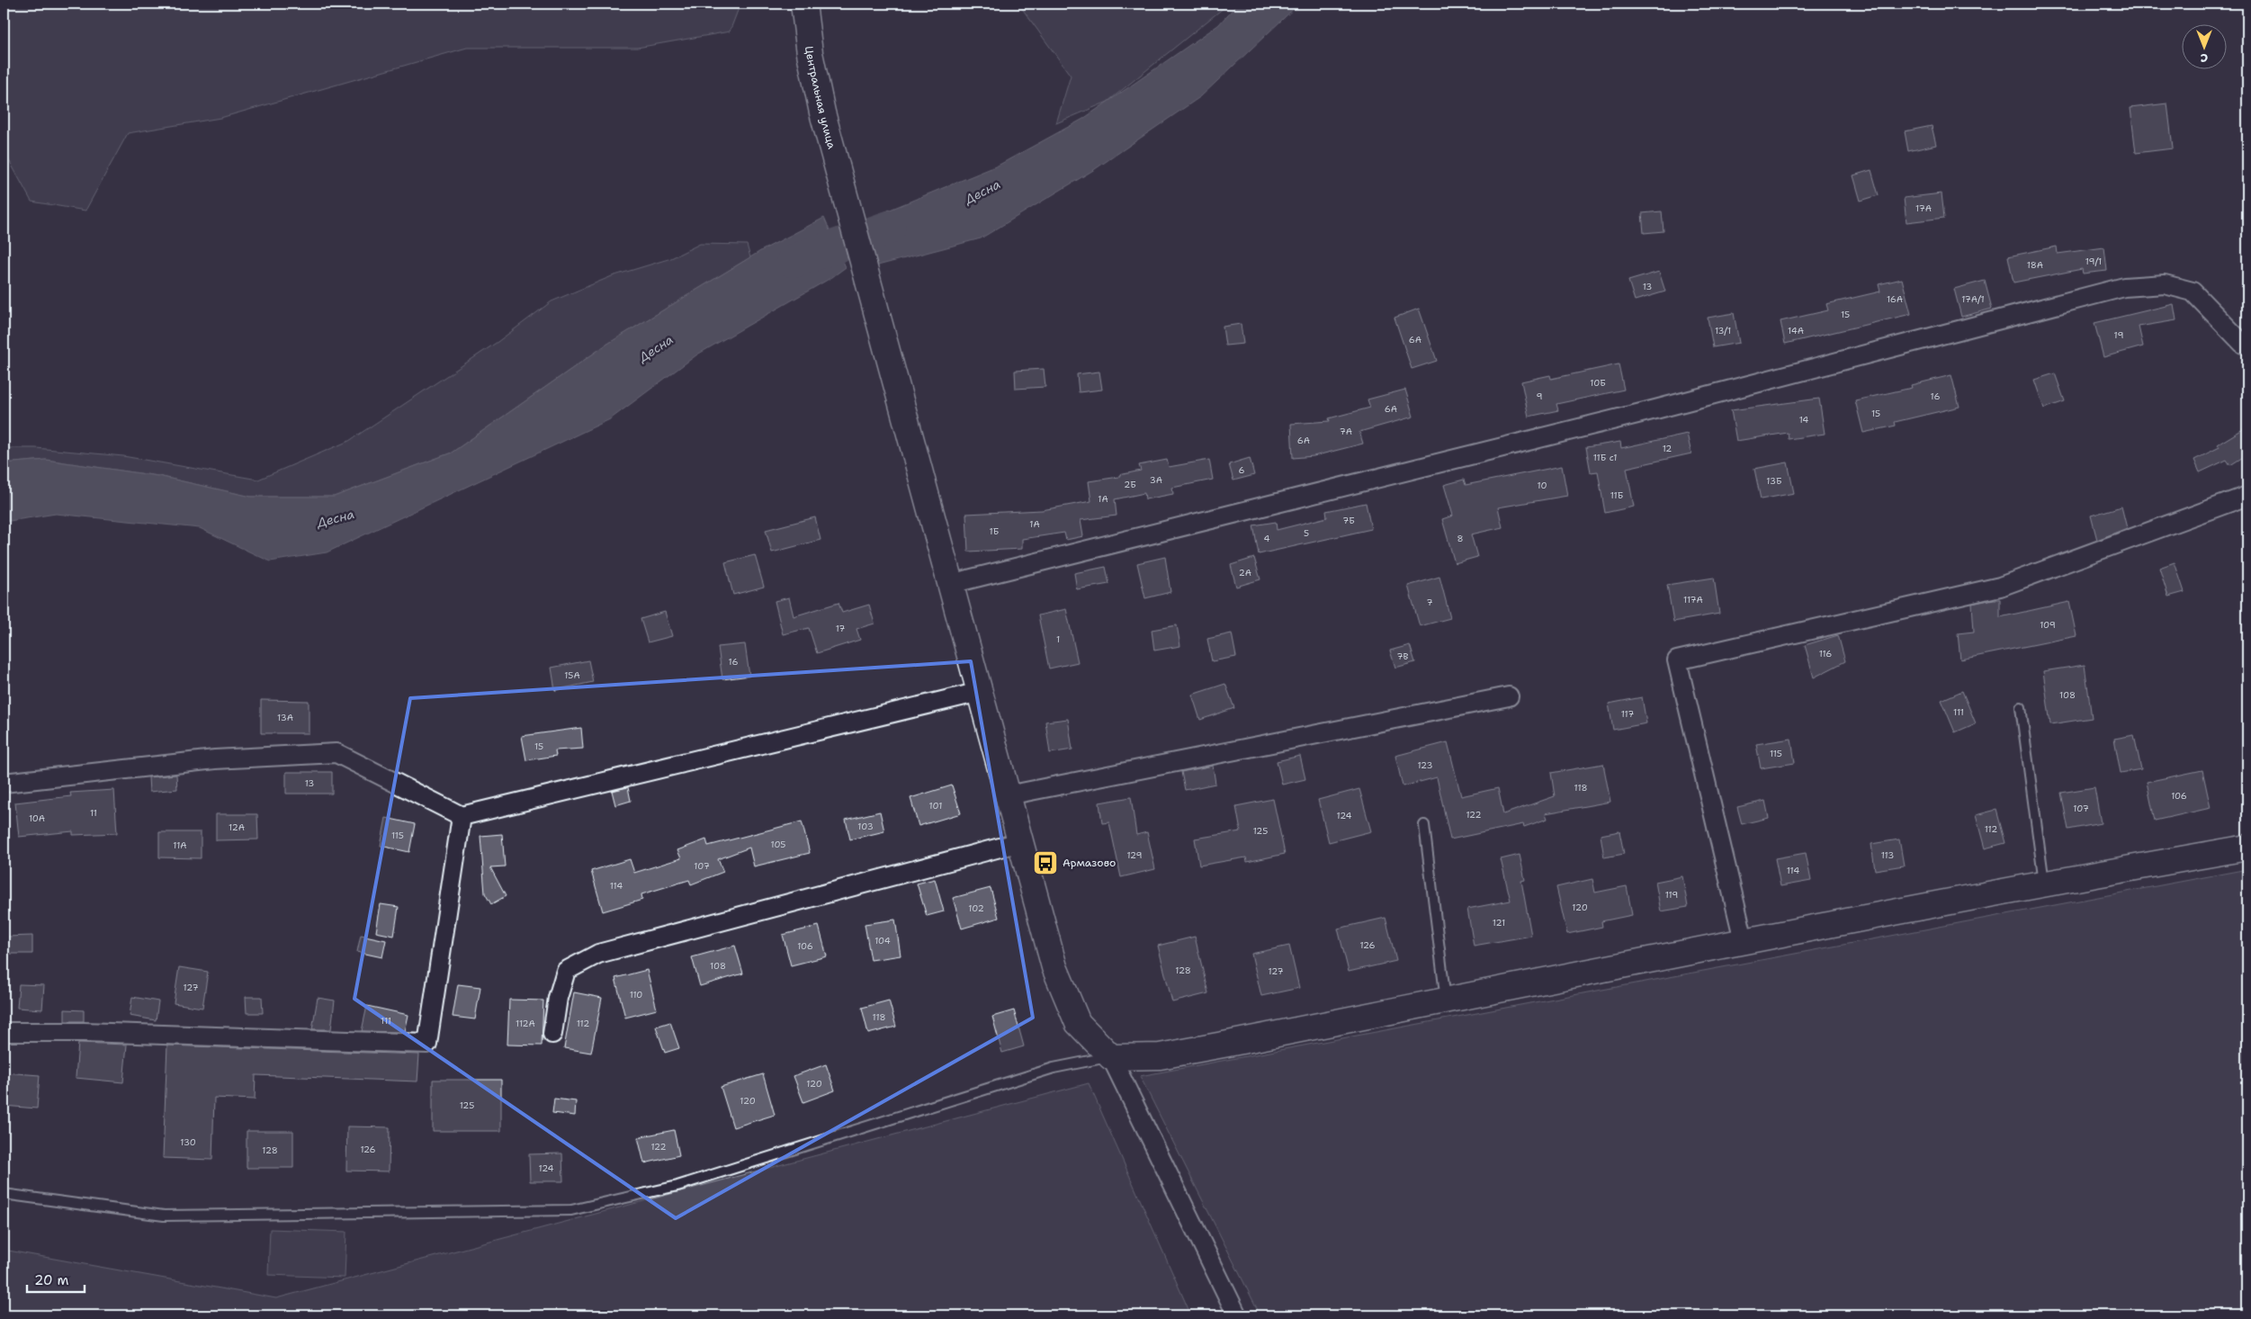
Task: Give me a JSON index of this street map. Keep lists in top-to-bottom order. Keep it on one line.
{"streets":{"street":["Центральная улица"]},"water":["Десна"],"places":{"bus stop":["Армазово"]},"house_numbers":["17А","19/1","18А","13","16А","17А/1","15","13/1","14А","19","6А","10Б","9","16","6А","15","14","7А","6А","12","11Б с1","6","3А","13Б","2Б","10","11Б","1А","7Б","1А","1Б","5","4","8","2А","117А","7","109","17","1","116","7В","16","15А","108","111","117","13А","15","115","123","13","118","106","101","107","11","122","124","10А","103","12А","112","125","115","105","11А","129","113","107","114","114","119","120","102","121","104","126","106","108","128","127","127","110","118","111","112А","112","120","120","125","130","122","126","128","124"],"scale_bar":"20 m","north":"bottom"}
